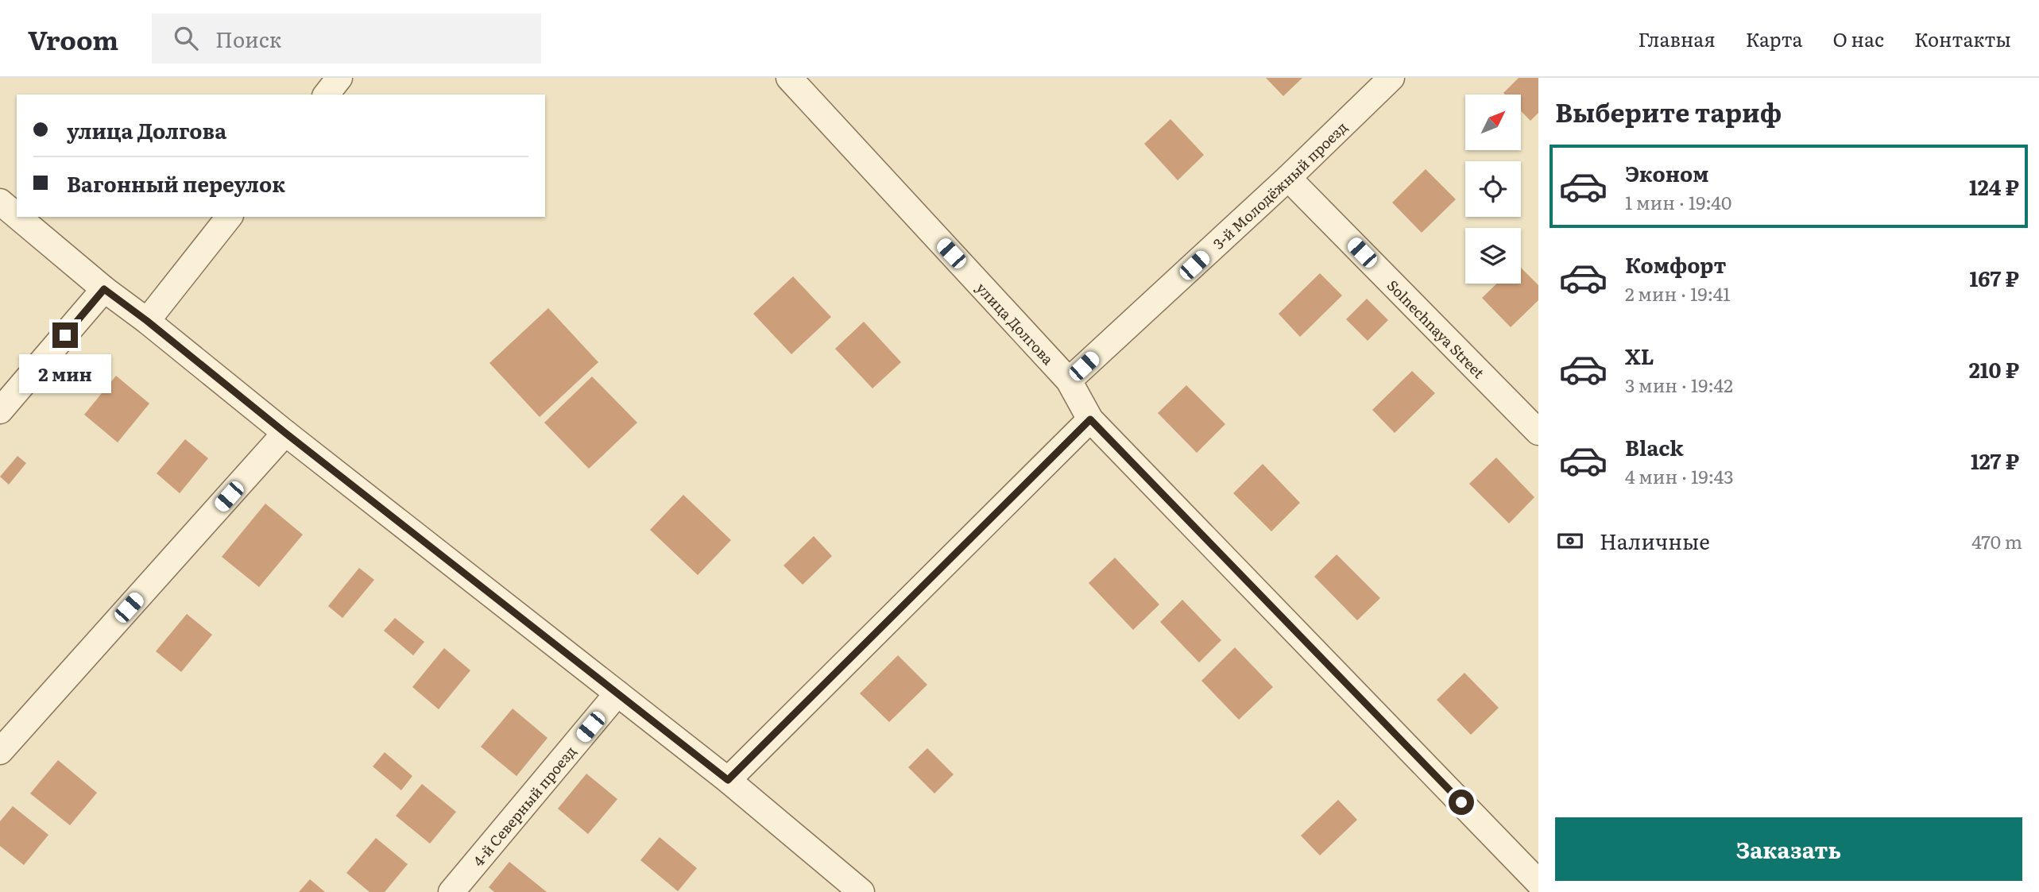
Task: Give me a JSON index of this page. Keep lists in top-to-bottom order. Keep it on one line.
{"streets":{"street":["3-й Молодёжный проезд","улица Долгова","Solnechnaya Street","4-й Северный проезд"]},"crossings":[["3-й Молодёжный проезд","улица Долгова"],["3-й Молодёжный проезд","Solnechnaya Street"]],"north":"top right","page":{"header":"Vroom","search":"Поиск","nav":["Главная","Карта","О нас","Контакты"],"heading":"Выберите тариф","banner":["улица Долгова","Вагонный переулок"],"list":[{"name":"Эконом","note":"1 мин · 19:40","value":"124 ₽"},{"name":"Комфорт","note":"2 мин · 19:41","value":"167 ₽"},{"name":"XL","note":"3 мин · 19:42","value":"210 ₽"},{"name":"Black","note":"4 мин · 19:43","value":"127 ₽"}],"bubble":"2 мин","pay":["Наличные","470 m"],"buttons":"Заказать"}}
